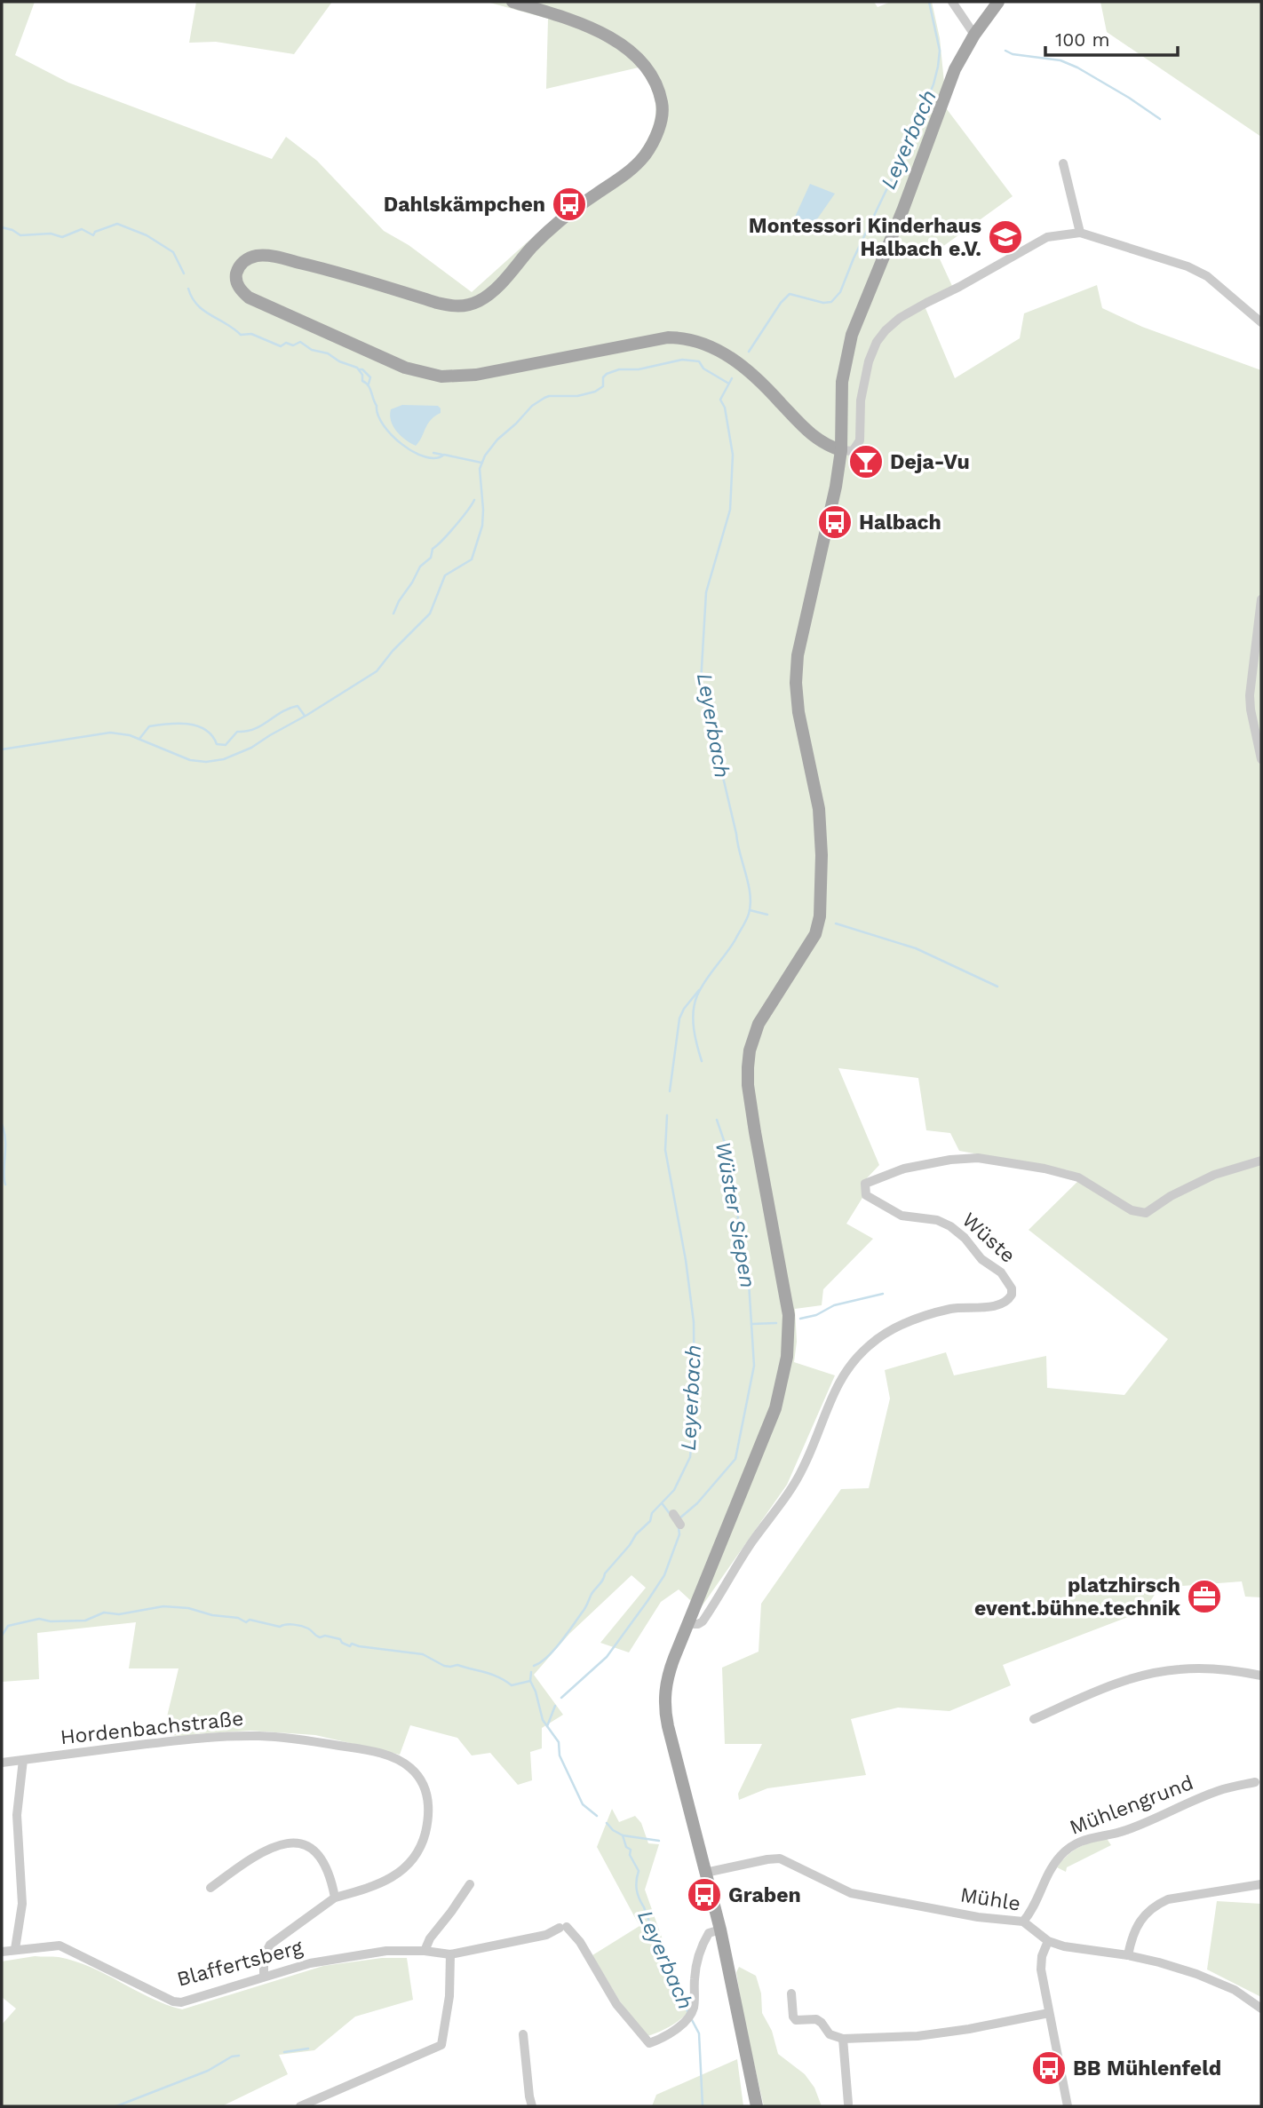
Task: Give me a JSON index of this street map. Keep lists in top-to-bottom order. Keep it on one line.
{"streets":{"street":["Wüste","Hordenbachstraße","Mühlengrund","Mühle","Blaffertsberg"]},"crossings":[["Hordenbachstraße","Blaffertsberg"],["Mühlengrund","Mühle"]],"water":["Leyerbach","Wüster Siepen"],"places":{"bus stop":["Dahlskämpchen","Halbach","Graben","BB Mühlenfeld"],"school or university":["Montessori Kinderhaus Halbach e.V."],"bar":["Deja-Vu"],"office":["platzhirsch event.bühne.technik"]},"scale_bar":"100 m"}
